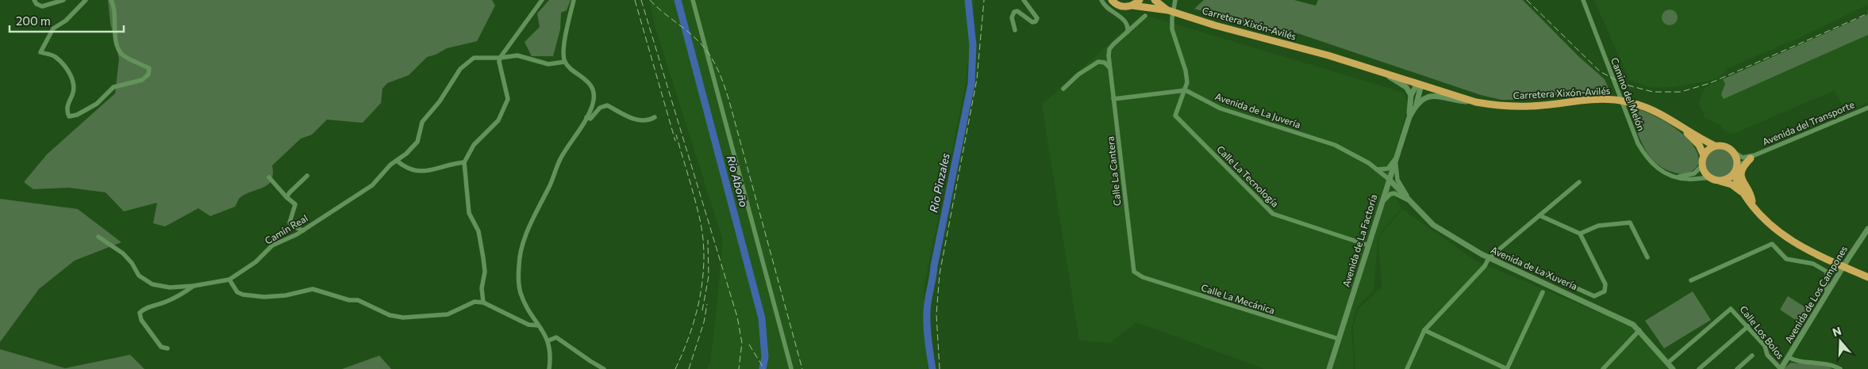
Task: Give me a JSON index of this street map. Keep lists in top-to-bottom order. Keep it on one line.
{"streets":{"highway":["Carretera Xixón-Avilés"],"street":["Camino del Melón","Avenida de La Juvería","Avenida del Transporte","Calle La Cantera","Calle La Tecnología","Camín Real","Avenida de La Factoría","Avenida de La Xuvería","Avenida de Los Campones","Calle La Mecánica","Calle Los Bolos"]},"crossings":[["Carretera Xixón-Avilés","Camino del Melón"],["Carretera Xixón-Avilés","Avenida del Transporte"],["Carretera Xixón-Avilés","Avenida de La Factoría"],["Camino del Melón","Avenida del Transporte"],["Avenida de La Juvería","Calle La Tecnología"],["Avenida de La Juvería","Avenida de La Factoría"],["Avenida de La Juvería","Avenida de La Xuvería"],["Calle La Cantera","Calle La Mecánica"],["Calle La Tecnología","Avenida de La Factoría"],["Avenida de La Factoría","Avenida de La Xuvería"],["Avenida de La Factoría","Calle La Mecánica"],["Avenida de La Xuvería","Calle Los Bolos"],["Avenida de Los Campones","Calle Los Bolos"]],"water":["Rio Aboño","Rio Pinzales"],"scale_bar":"200 m","north":"top"}
